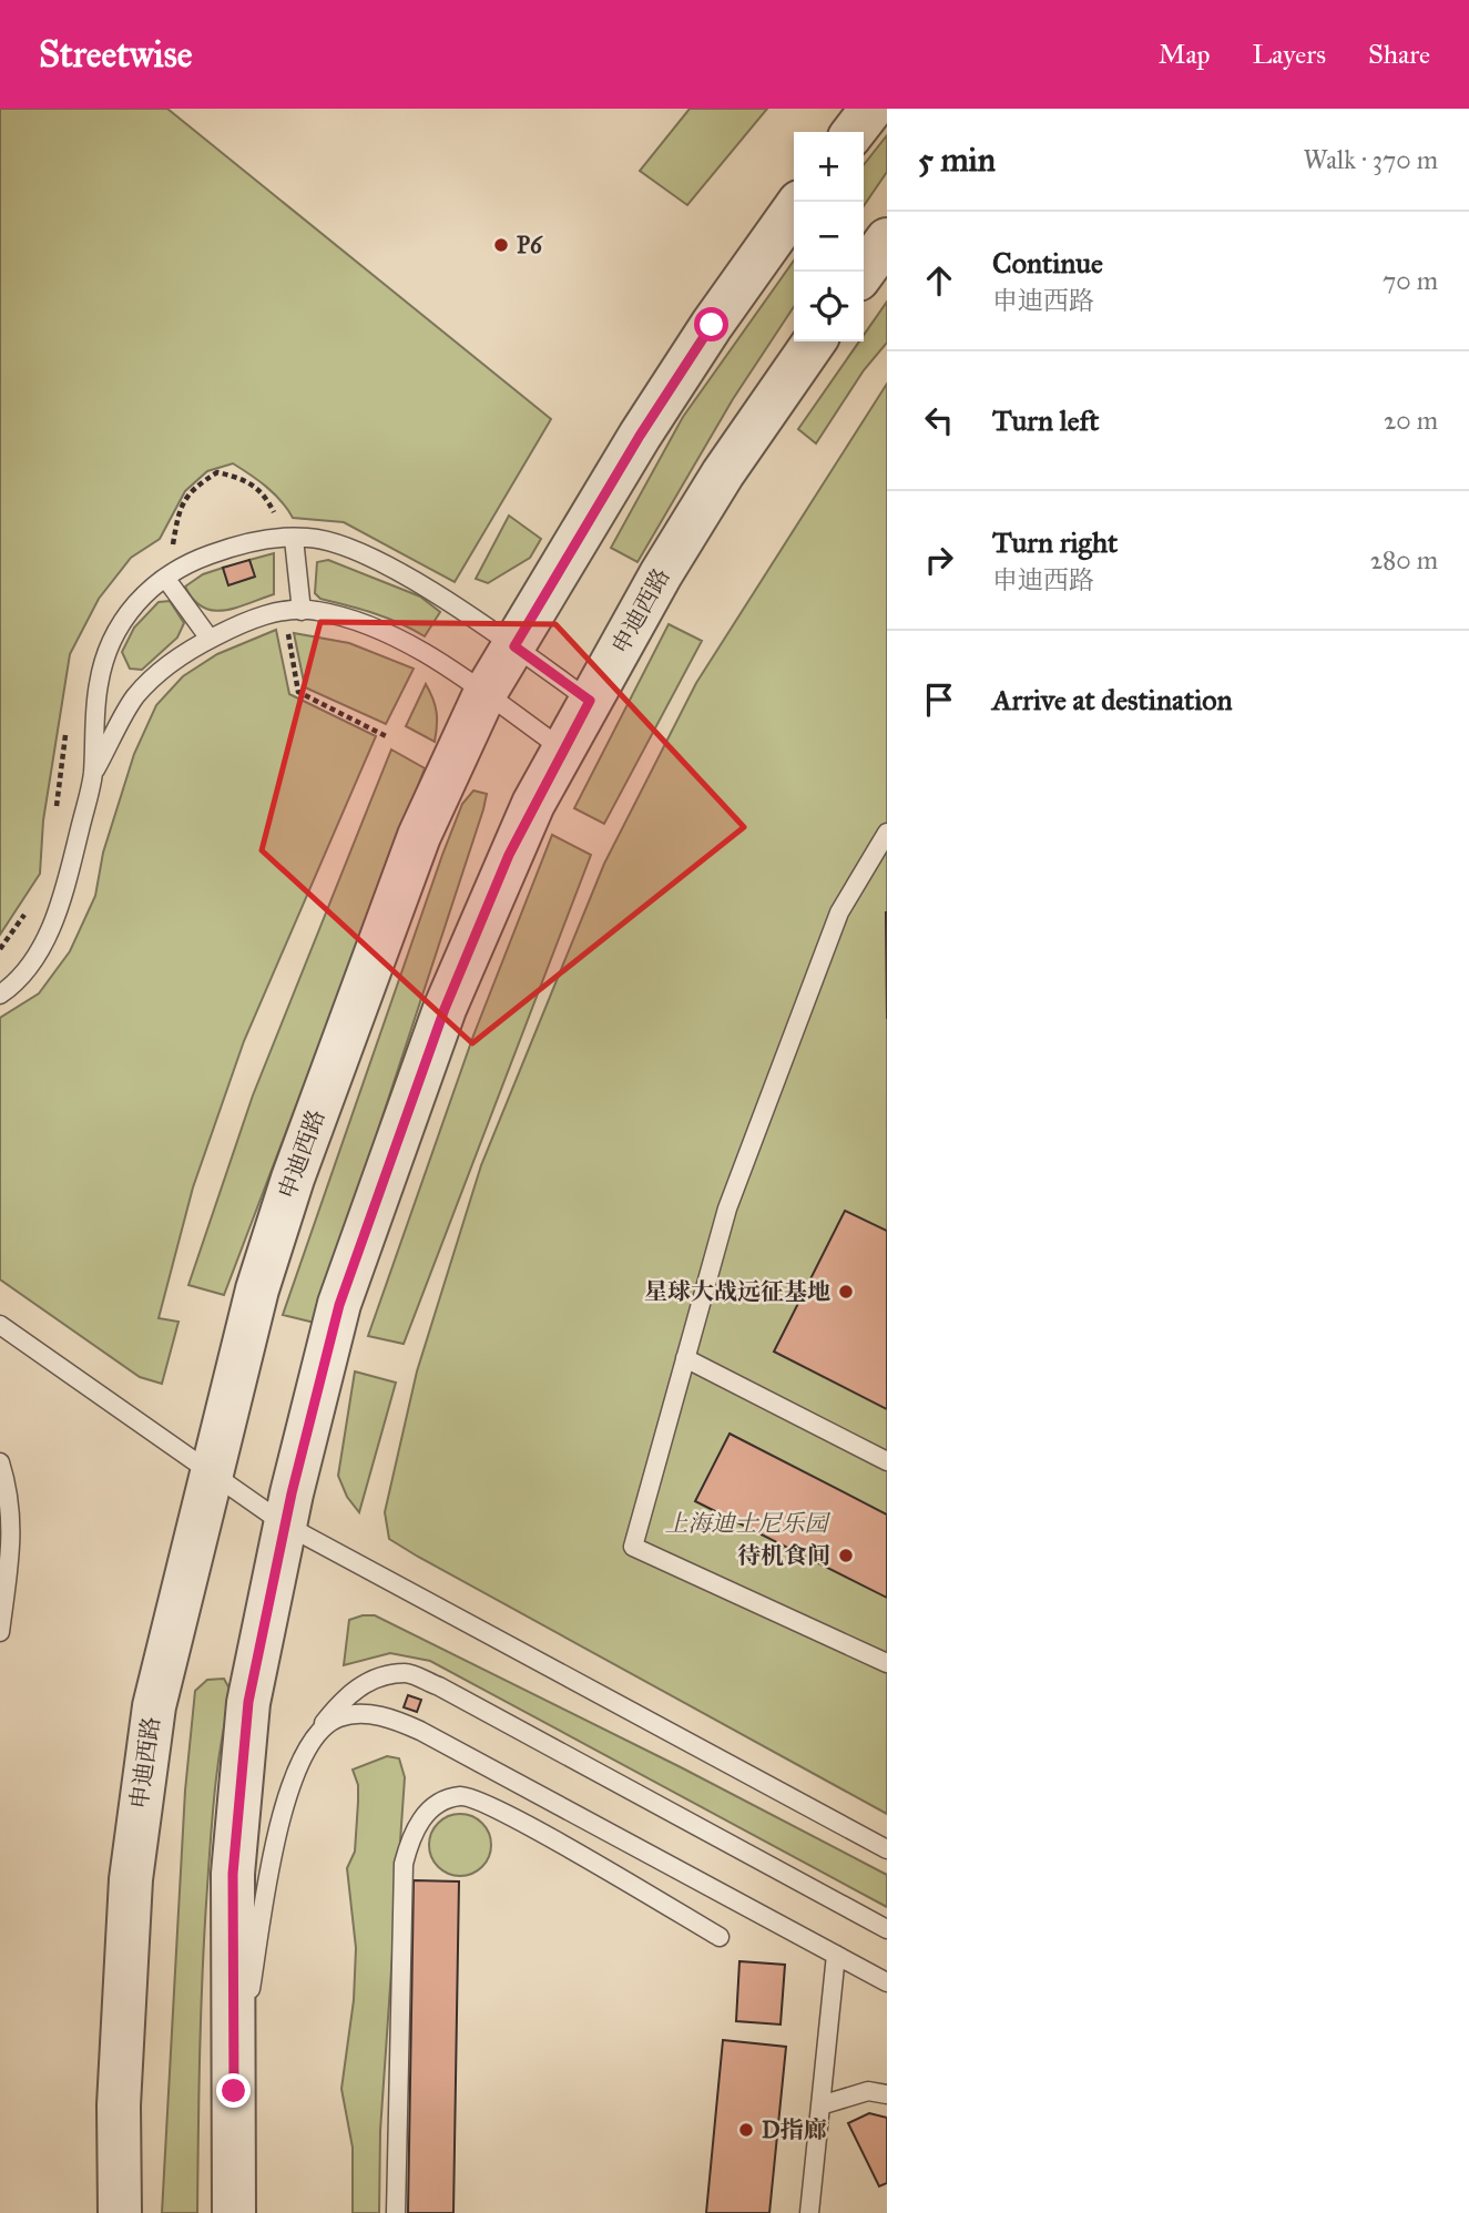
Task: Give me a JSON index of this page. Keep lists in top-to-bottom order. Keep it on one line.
{"streets":{"street":["申迪西路"]},"parks":["上海迪士尼乐园"],"places":["P6","星球大战远征基地","待机食间","D指廊"],"page":{"header":"Streetwise","nav":["Map","Layers","Share"],"heading":["5 min","Walk · 370 m"],"map_buttons":["+","−"],"list":[["Continue","申迪西路","70 m"],["Turn left","20 m"],["Turn right","申迪西路","280 m"],"Arrive at destination"]}}
